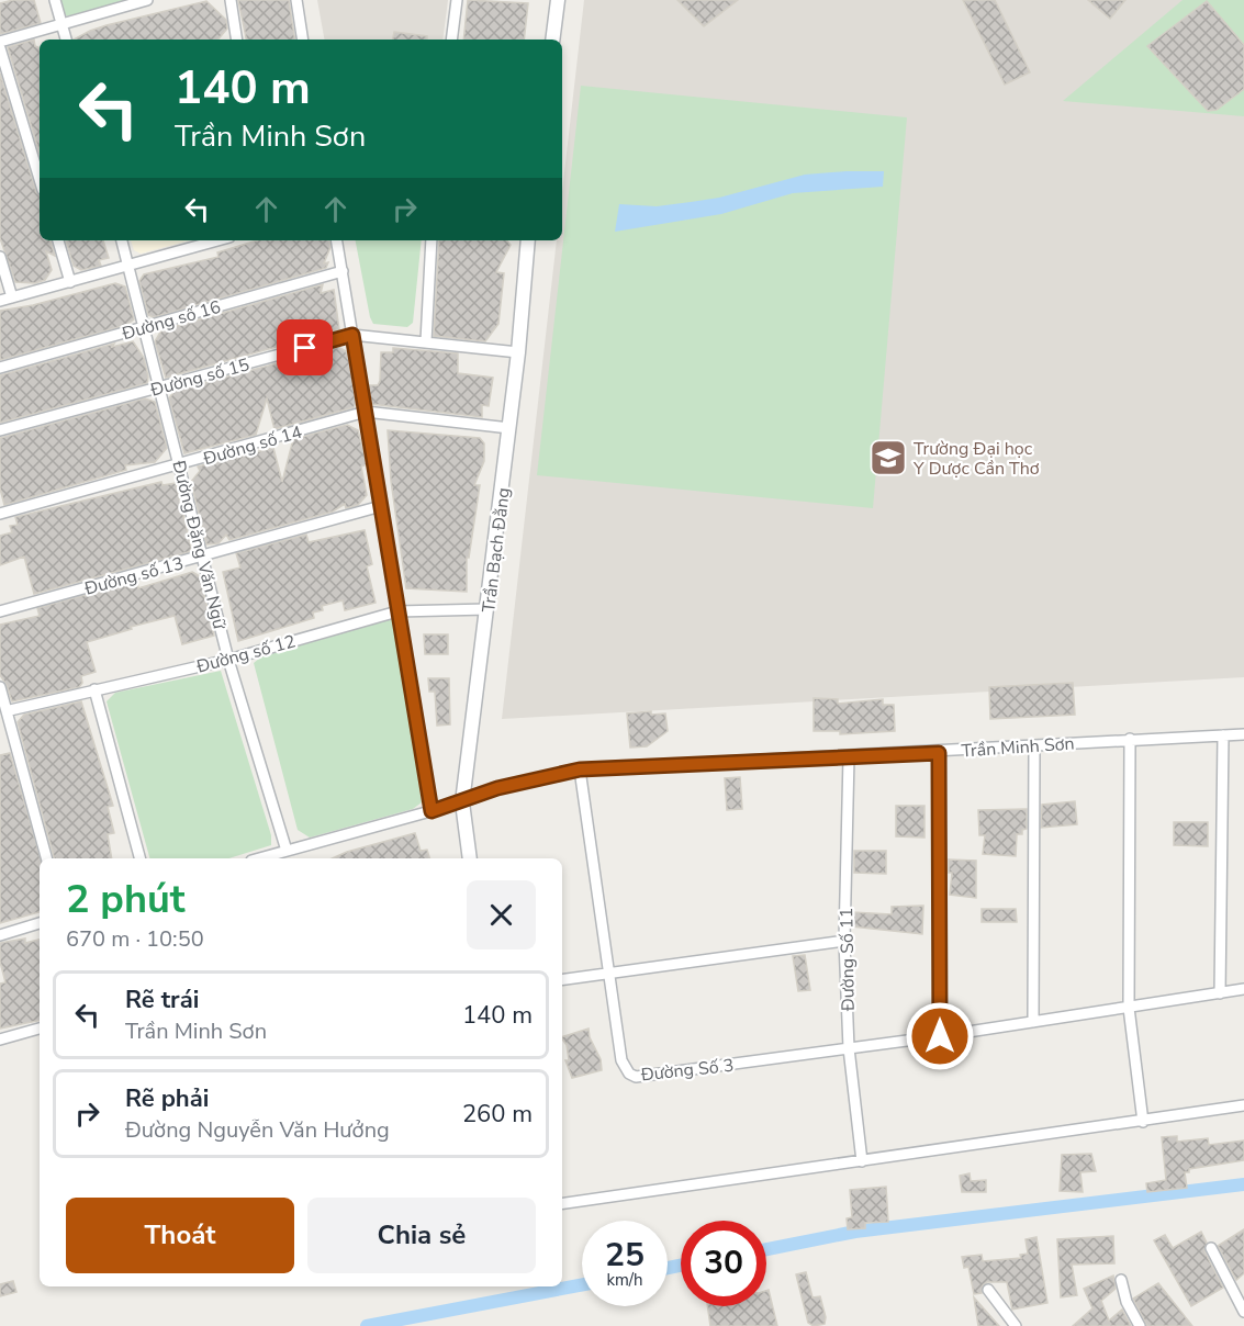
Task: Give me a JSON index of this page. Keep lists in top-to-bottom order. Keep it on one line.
{"streets":{"street":["Đường số 16","Đường số 15","Đường số 14","Đường Đặng Văn Ngữ","Trần Bạch Đằng","Đường số 13","Đường số 12","Trần Minh Sơn","Đường Số 11","Đường Số 3"]},"crossings":[["Đường số 16","Đường Đặng Văn Ngữ"],["Đường số 15","Đường Đặng Văn Ngữ"],["Đường số 15","Trần Bạch Đằng"],["Đường số 14","Đường Đặng Văn Ngữ"],["Đường số 14","Trần Bạch Đằng"],["Đường Đặng Văn Ngữ","Đường số 13"],["Đường Đặng Văn Ngữ","Đường số 12"],["Đường Đặng Văn Ngữ","Trần Minh Sơn"],["Trần Bạch Đằng","Đường số 12"],["Trần Bạch Đằng","Trần Minh Sơn"],["Trần Minh Sơn","Đường Số 11"],["Đường Số 11","Đường Số 3"]],"places":{"school or university":["Trường Đại học Y Dược Cần Thơ"]},"page":{"turn":["140 m","Trần Minh Sơn"],"heading":["2 phút","670 m · 10:50"],"list":[{"name":"Rẽ trái","note":"Trần Minh Sơn","value":"140 m"},{"name":"Rẽ phải","note":"Đường Nguyễn Văn Hưởng","value":"260 m"}],"buttons":["Thoát","Chia sẻ"],"speed":"25 km/h","limit":"30"}}
